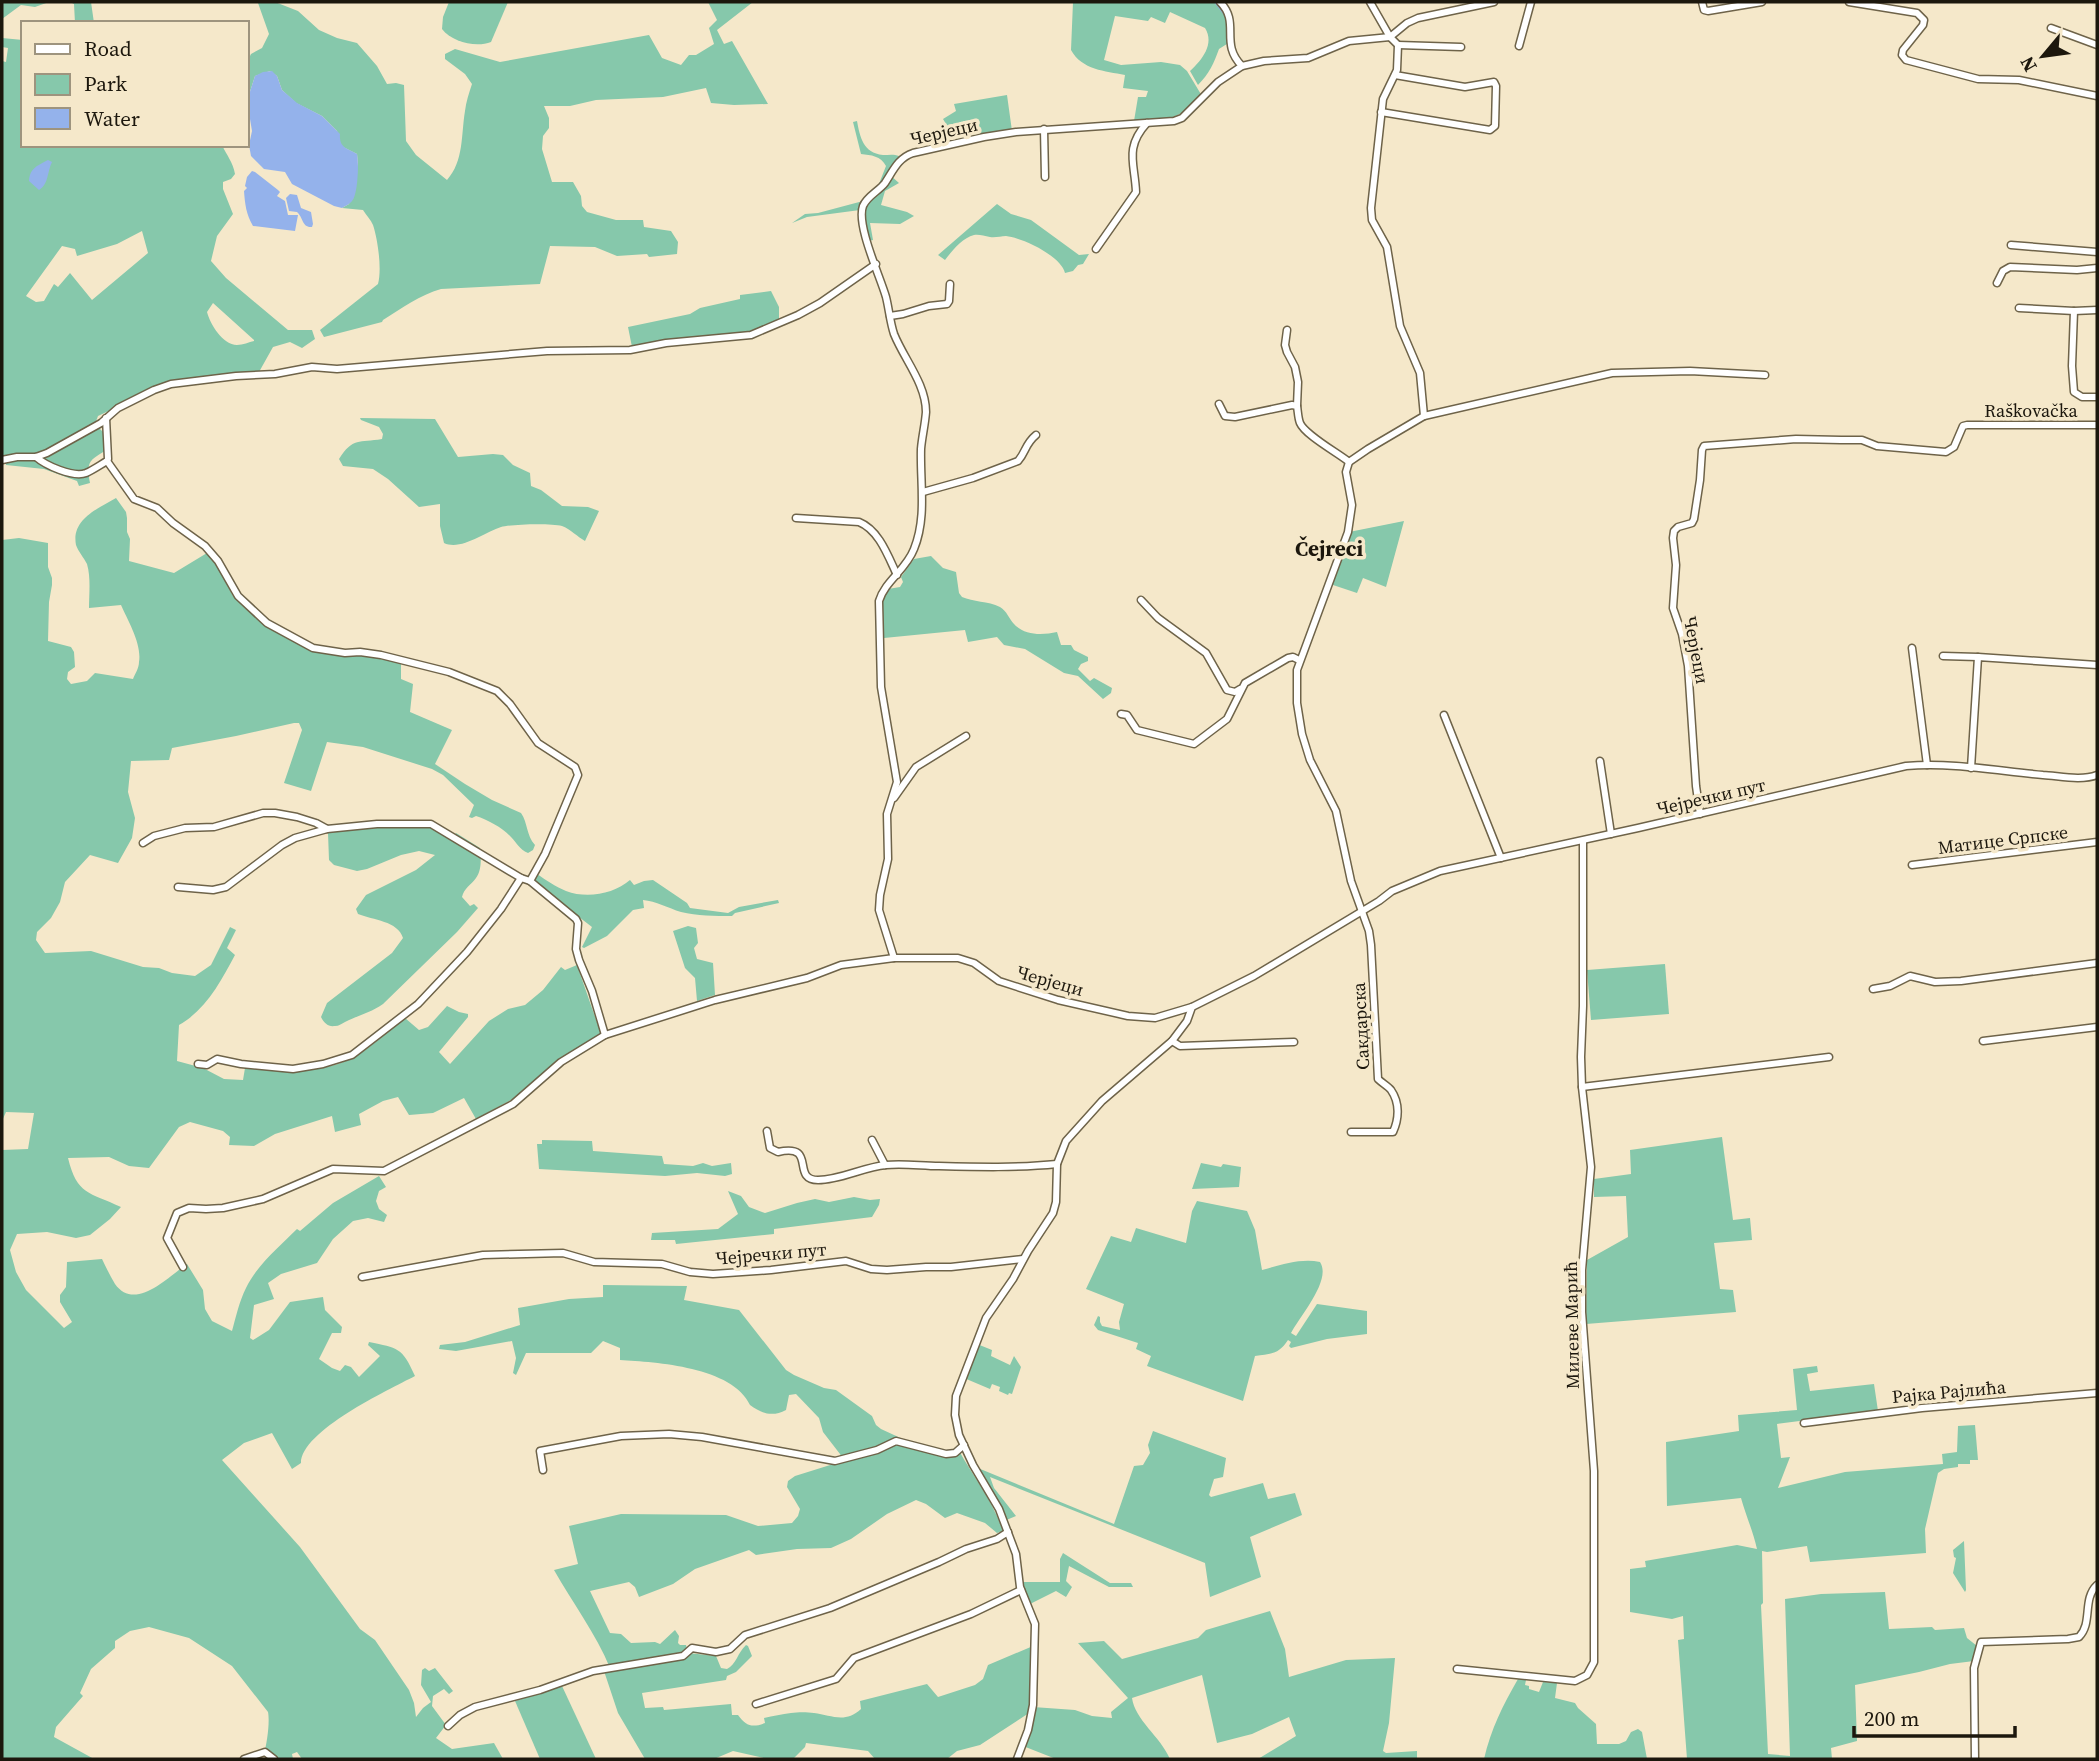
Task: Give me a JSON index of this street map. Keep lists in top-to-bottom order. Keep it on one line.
{"streets":{"street":["Черјеци","Raškovačka","Чејречки пут","Матице Српске","Сакдарска","Милеве Мaрић","Рајка Рајлића"]},"crossings":[["Черјеци","Raškovačka"],["Черјеци","Чејречки пут"],["Чејречки пут","Сакдарска"],["Чејречки пут","Милеве Мaрић"]],"districts":["Čejreci"],"legend":["Road","Park","Water"],"scale_bar":"200 m","north":"bottom left"}
